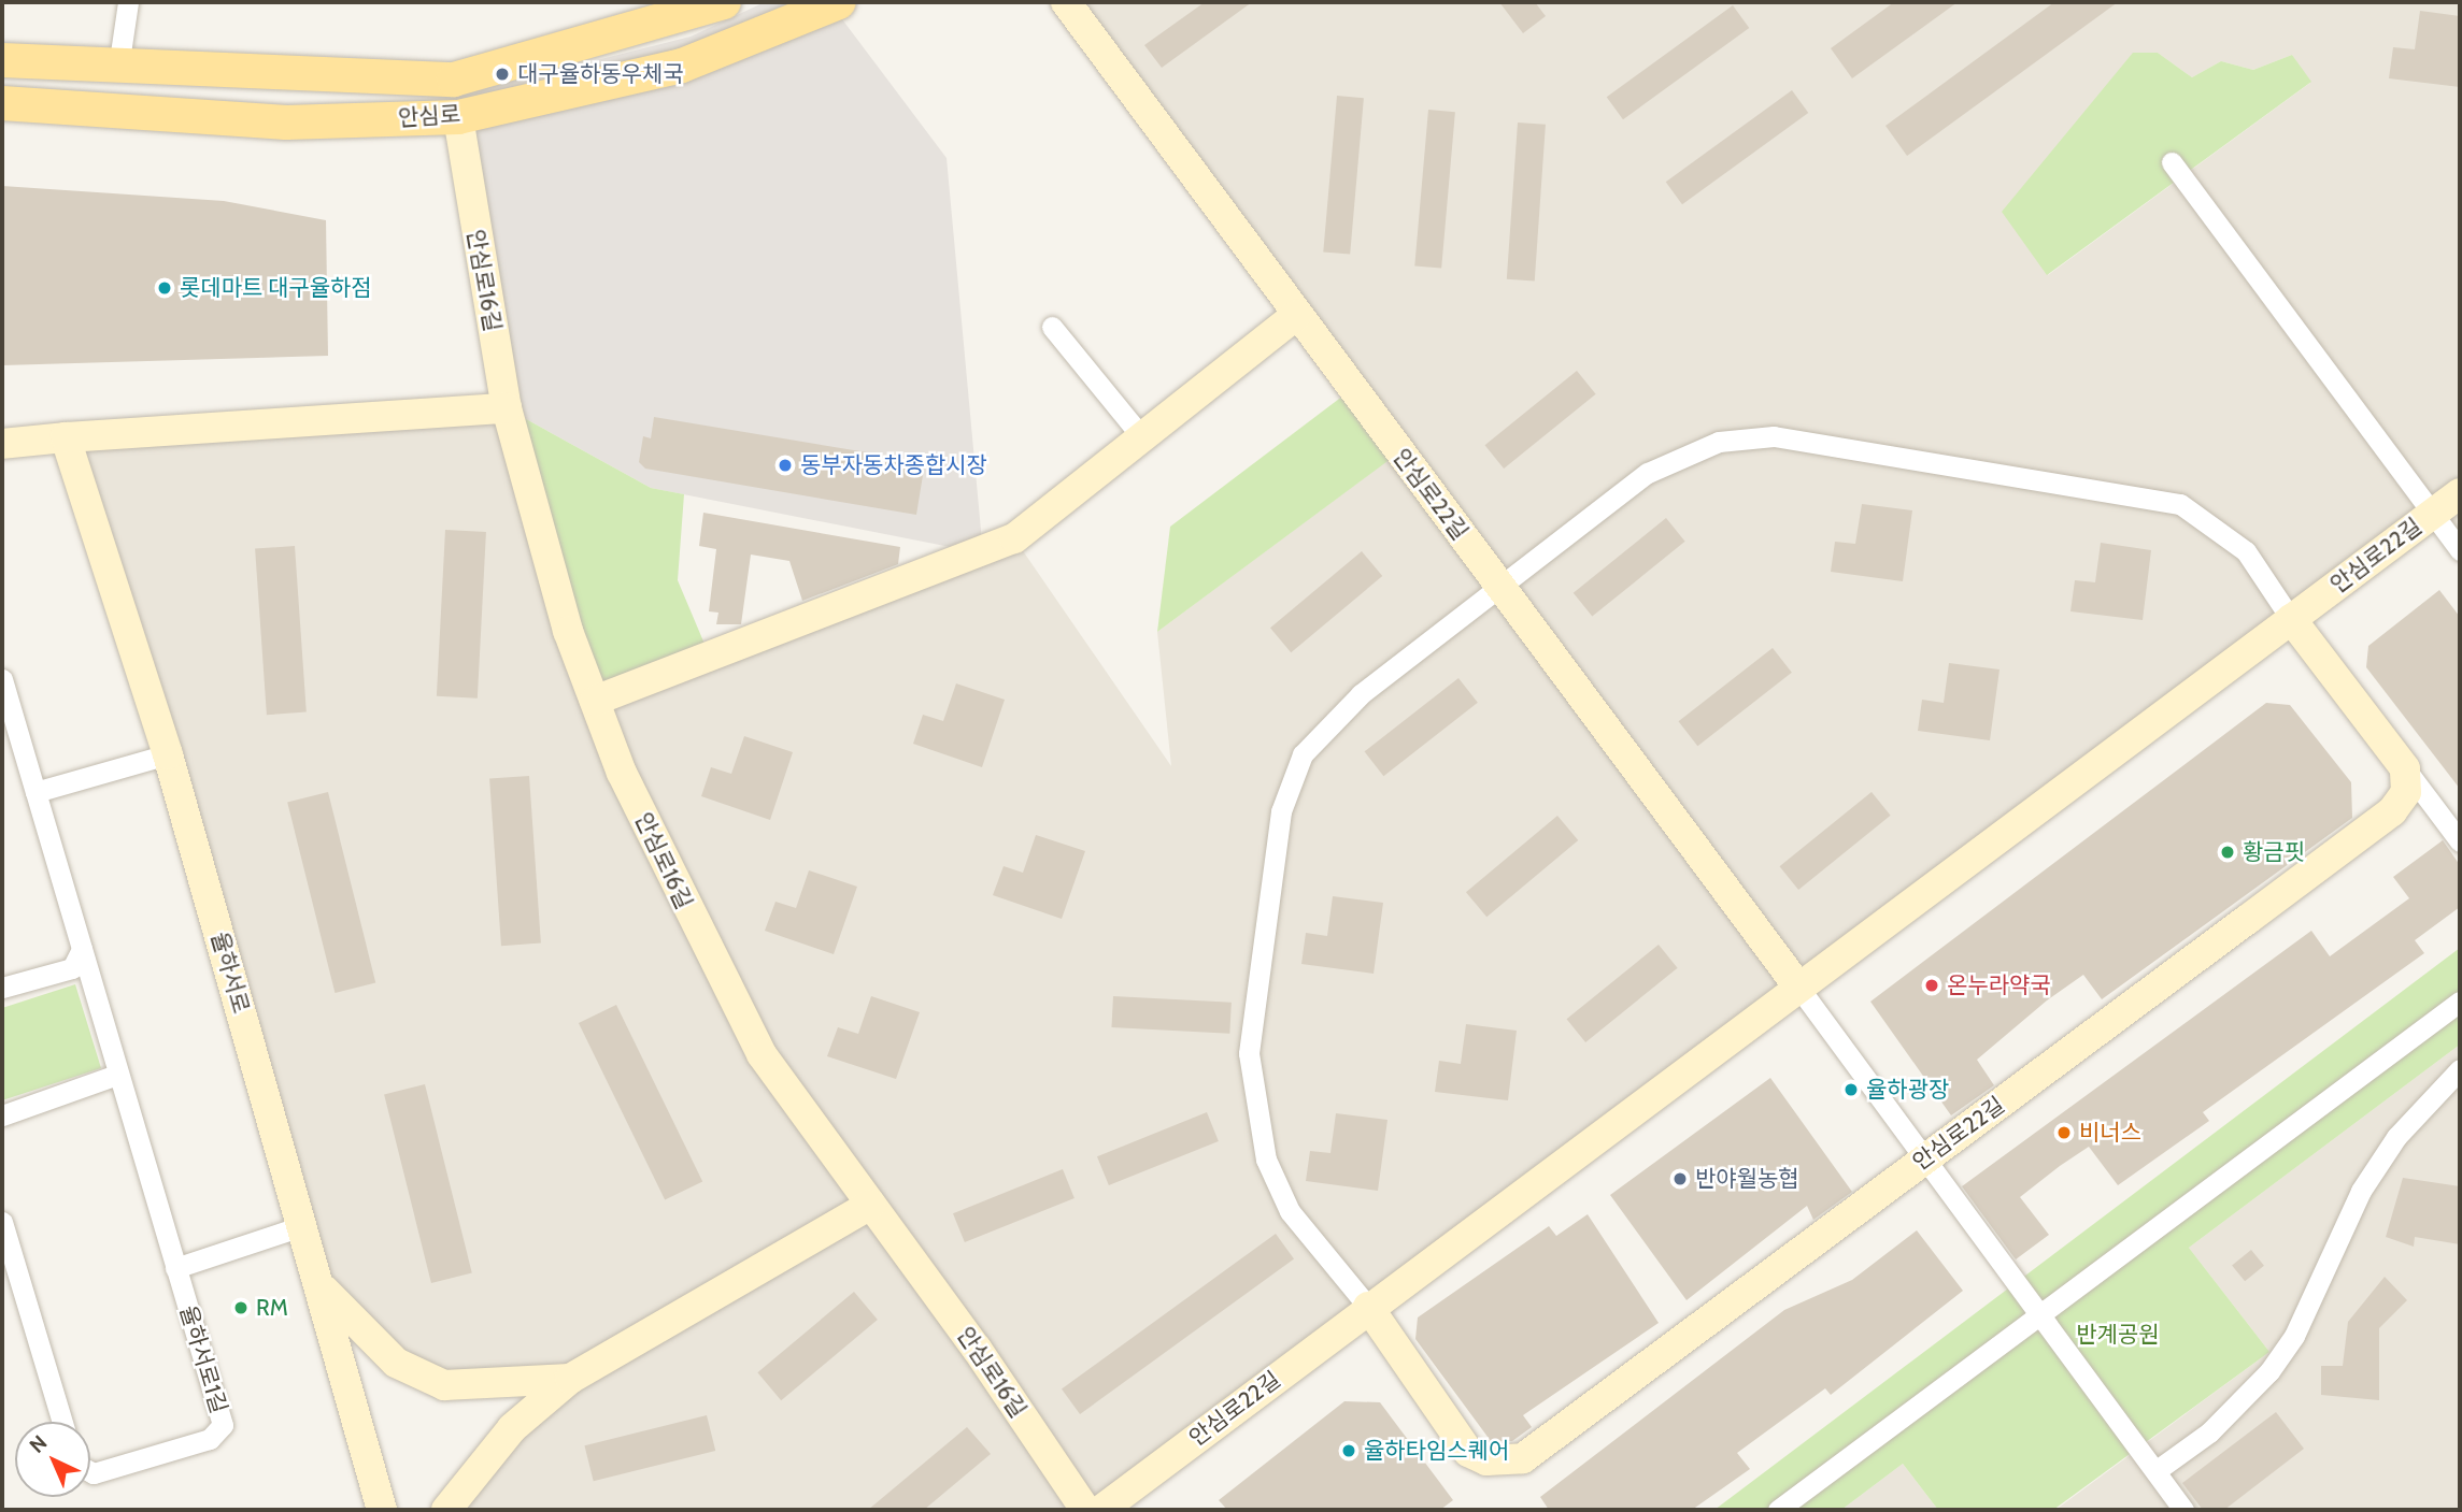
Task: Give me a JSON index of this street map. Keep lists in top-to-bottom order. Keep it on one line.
{"streets":{"main road":["안심로","안심로16길","안심로22길","율하서로"],"street":["율하서로1길"]},"crossings":[["안심로","안심로16길"]],"parks":["반계공원"],"places":["대구율하동우체국","롯데마트 대구율하점","동부자동차종합시장","황금핏","온누라약국","율하광장","비너스","반야월농협","RM","율하타임스퀘어"],"north":"top left"}
